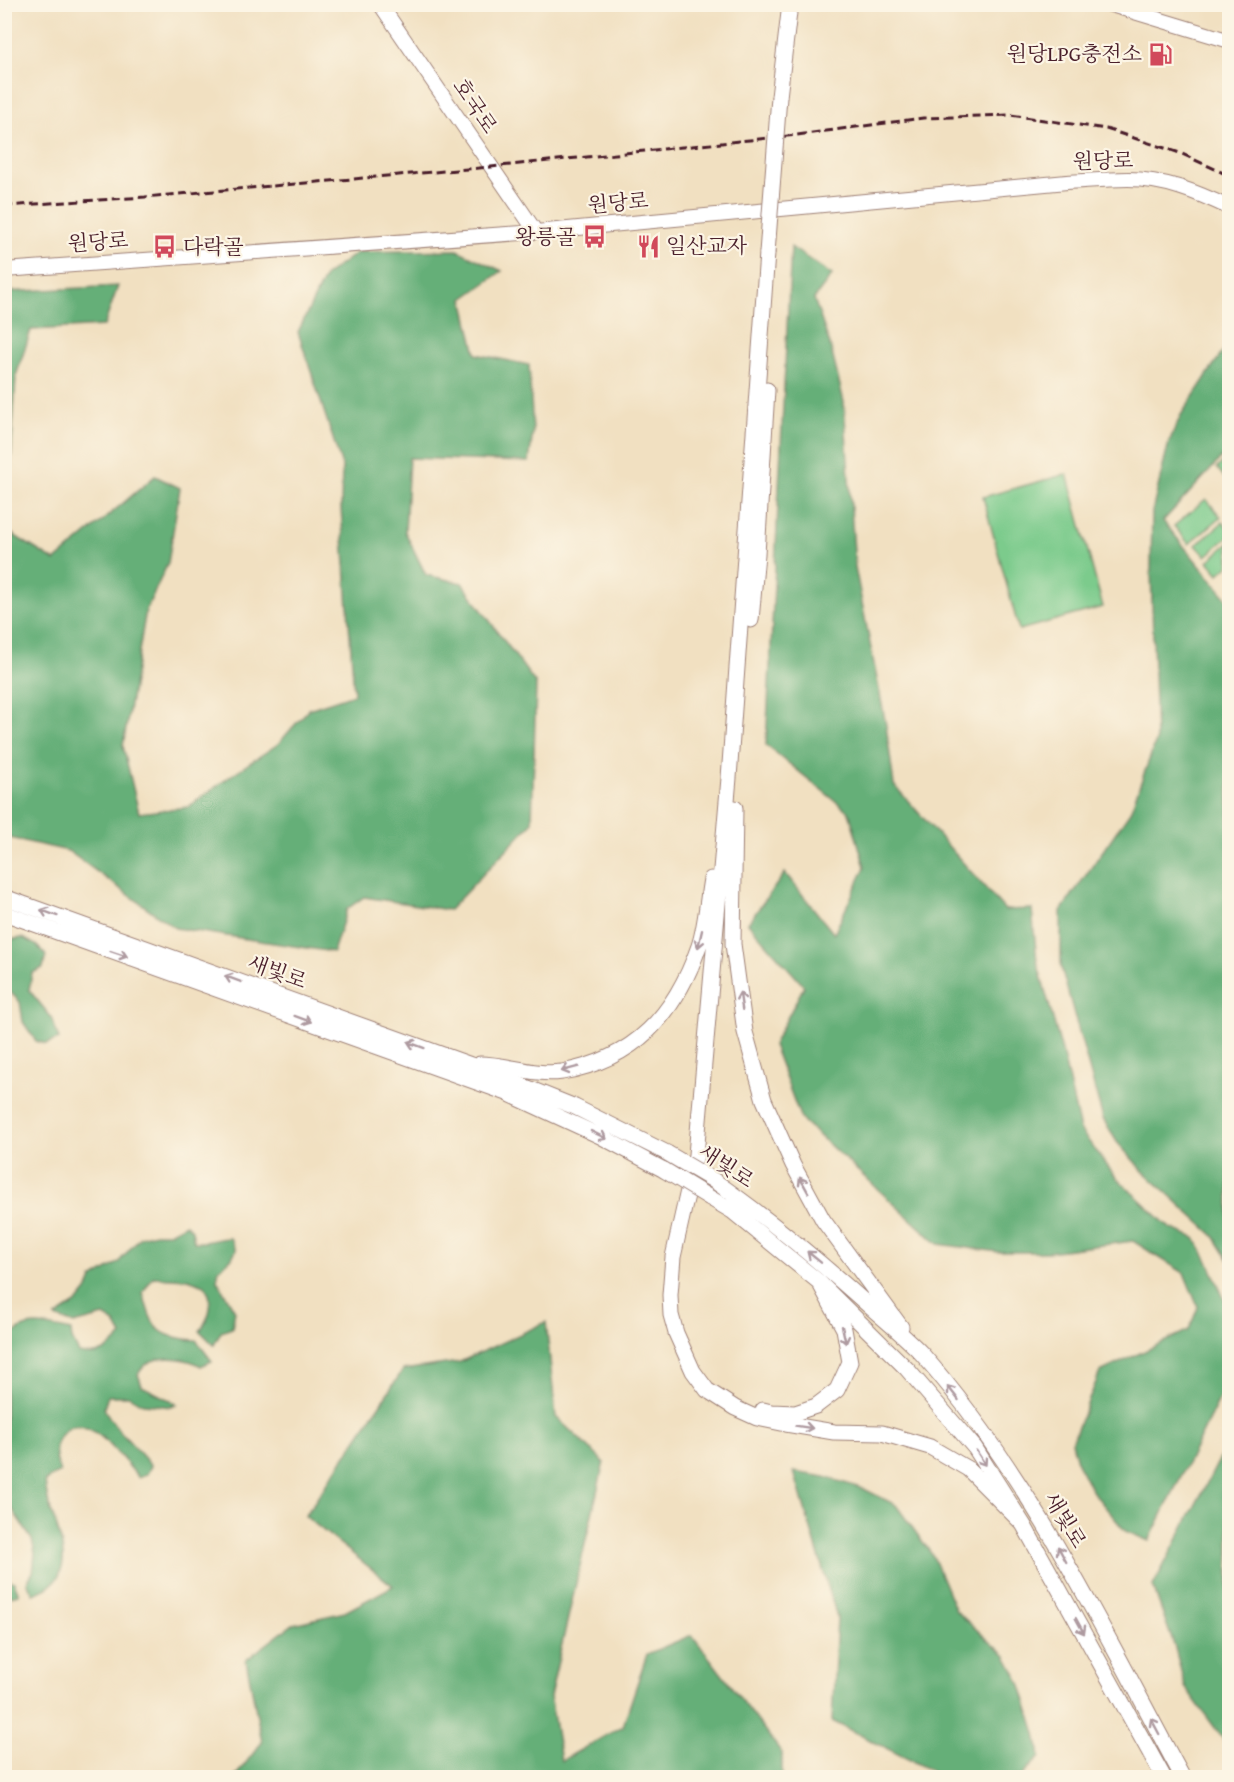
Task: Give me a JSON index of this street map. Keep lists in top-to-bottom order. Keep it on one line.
{"streets":{"highway":["새빛로"],"main road":["호국로","원당로"]},"crossings":[["호국로","원당로"]],"places":{"fuel station":["원당LPG충전소"],"bus stop":["왕릉골","다락골"],"restaurant":["일산교자"]}}
